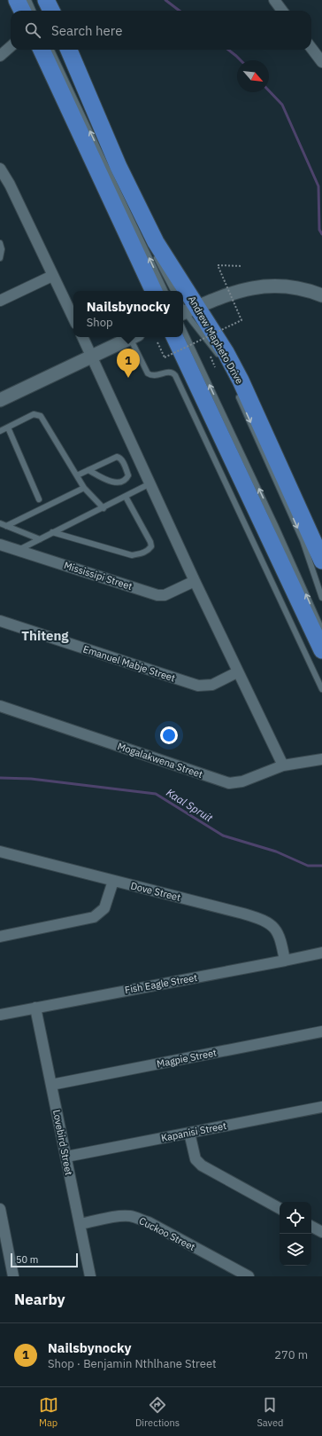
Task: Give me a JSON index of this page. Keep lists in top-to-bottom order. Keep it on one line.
{"streets":{"main road":["Andrew Mapheto Drive"],"street":["Mississipi Street","Emanuel Mabje Street","Mogalakwena Street","Dove Street","Fish Eagle Street","Magpie Street","Kapanisi Street","Lovebird Street","Cuckoo Street"]},"crossings":[["Dove Street","Fish Eagle Street"],["Fish Eagle Street","Lovebird Street"],["Magpie Street","Lovebird Street"],["Kapanisi Street","Lovebird Street"],["Lovebird Street","Cuckoo Street"]],"districts":["Thiteng"],"water":["Kaal Spruit"],"scale_bar":"50 m","north":"bottom right","page":{"search":"Search here","popup":["Nailsbynocky","Shop"],"pins":"1","scale":"50 m","heading":"Nearby","list":[{"mark":"1","name":"Nailsbynocky","note":"Shop · Benjamin Nthlhane Street","value":"270 m"}],"nav":["Map","Directions","Saved"]}}
